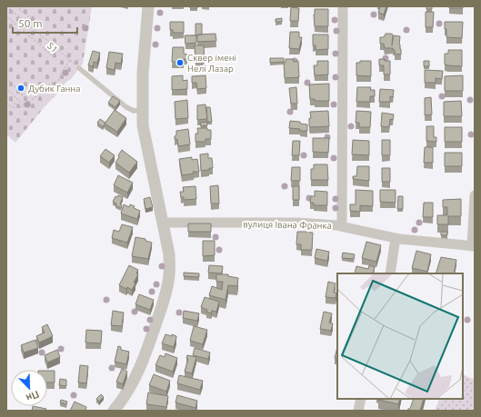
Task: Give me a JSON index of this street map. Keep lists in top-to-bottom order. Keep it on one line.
{"streets":{"street":["вулиця Івана Франка"],"path":["S1"]},"places":["Сквер імені Нелі Лазар","Дубик Ганна"],"scale_bar":"50 m","north":"bottom right"}
